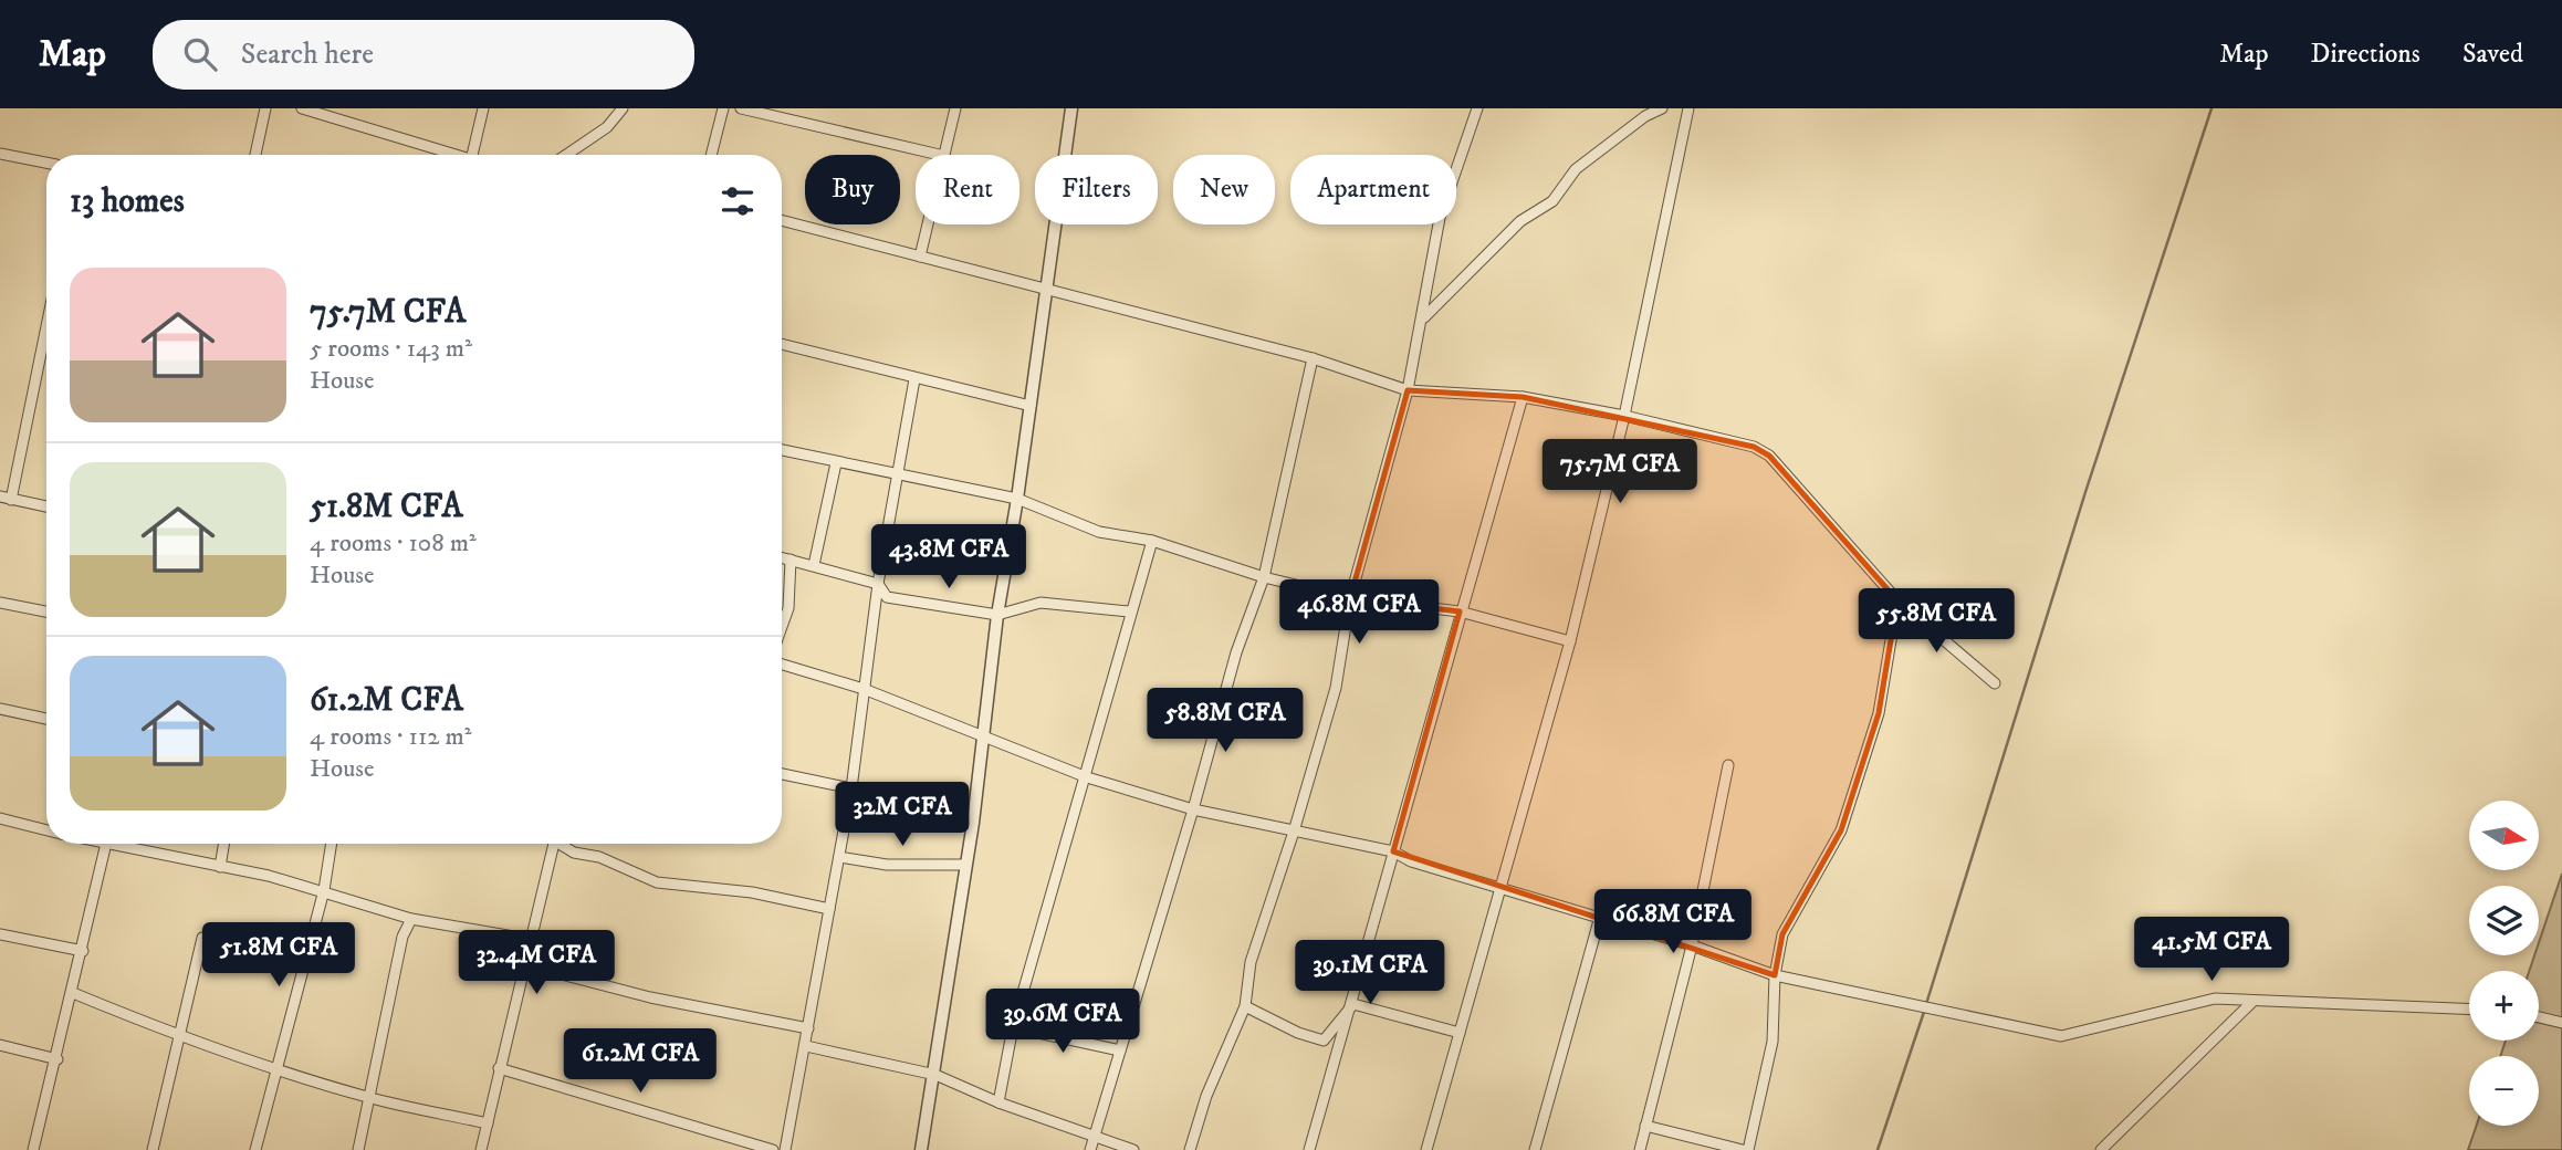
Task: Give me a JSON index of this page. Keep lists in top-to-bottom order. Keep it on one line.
{"north":"right","page":{"header":"Map","search":"Search here","nav":["Map","Directions","Saved"],"chip":["Buy","Rent","Filters","New","Apartment"],"heading":"13 homes","list":[{"name":"75.7M CFA","note":"5 rooms · 143 m² · House"},{"name":"51.8M CFA","note":"4 rooms · 108 m² · House"},{"name":"61.2M CFA","note":"4 rooms · 112 m² · House"}],"price":["75.7M CFA","43.8M CFA","46.8M CFA","55.8M CFA","58.8M CFA","32M CFA","66.8M CFA","41.5M CFA","51.8M CFA","32.4M CFA","39.1M CFA","39.6M CFA","61.2M CFA"],"map_buttons":["+","−"]}}
